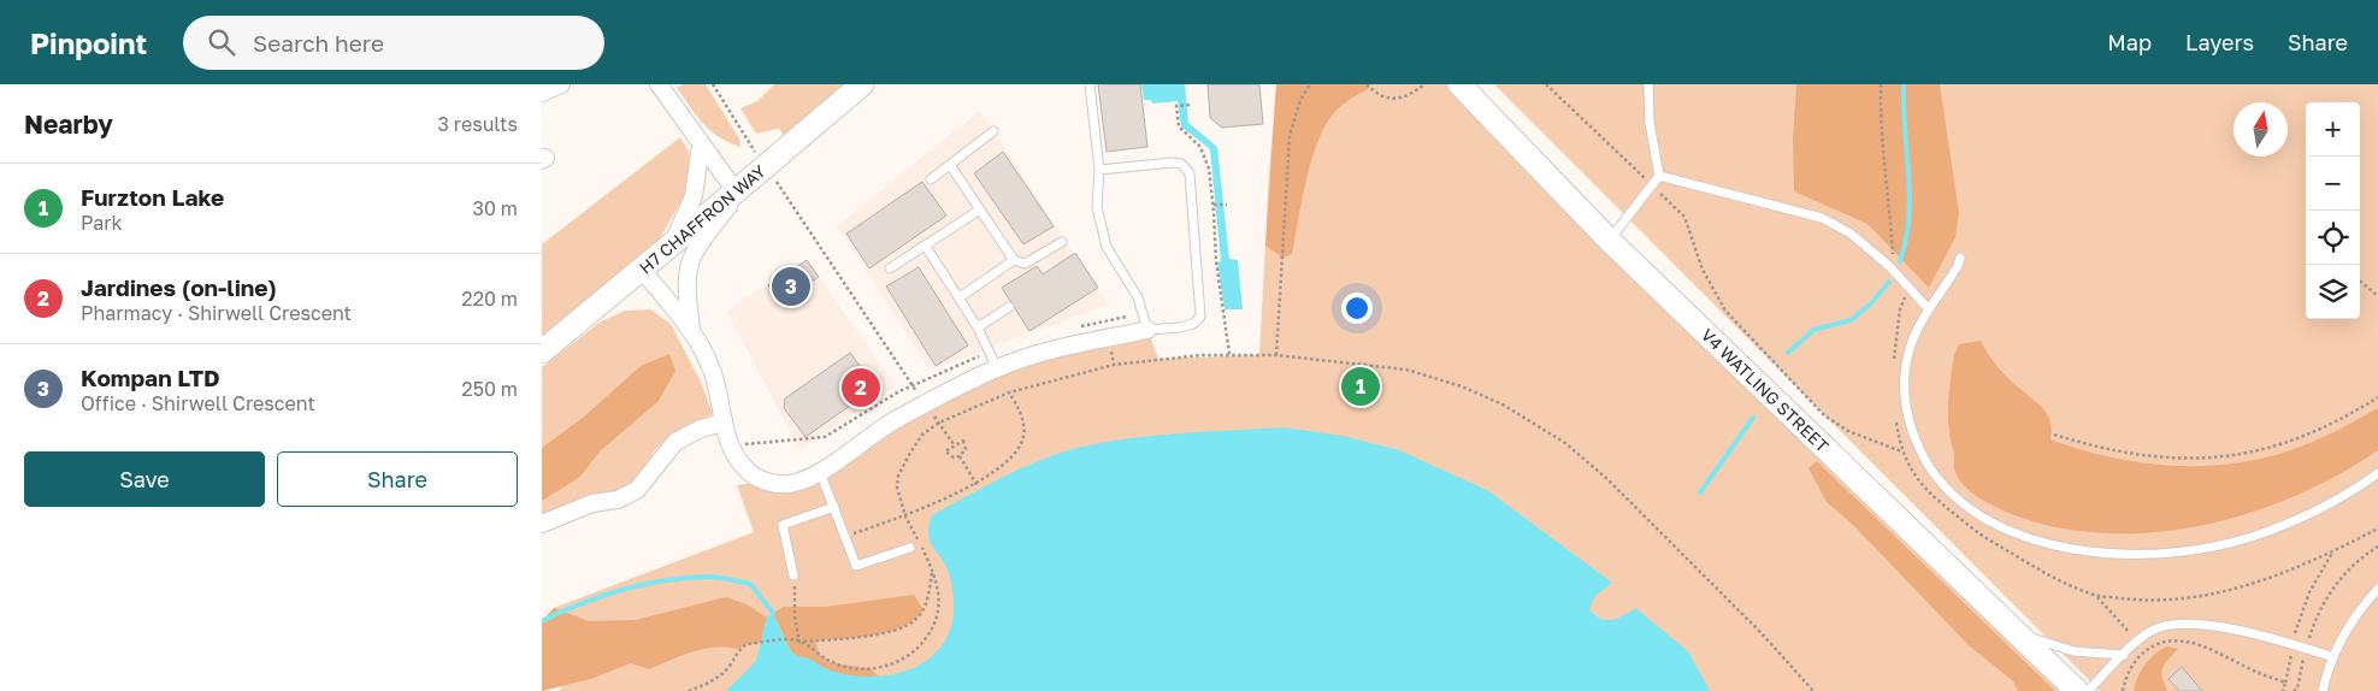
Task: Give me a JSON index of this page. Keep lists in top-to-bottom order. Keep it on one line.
{"streets":{"street":["H7 CHAFFRON WAY","V4 WATLING STREET"]},"north":"top","page":{"header":"Pinpoint","search":"Search here","nav":["Map","Layers","Share"],"heading":["Nearby","3 results"],"map_buttons":["+","−"],"list":[{"mark":"1","name":"Furzton Lake","note":"Park","value":"30 m"},{"mark":"2","name":"Jardines (on-line)","note":"Pharmacy · Shirwell Crescent","value":"220 m"},{"mark":"3","name":"Kompan LTD","note":"Office · Shirwell Crescent","value":"250 m"}],"pins":["3","1","2"],"buttons":["Save","Share"]}}
